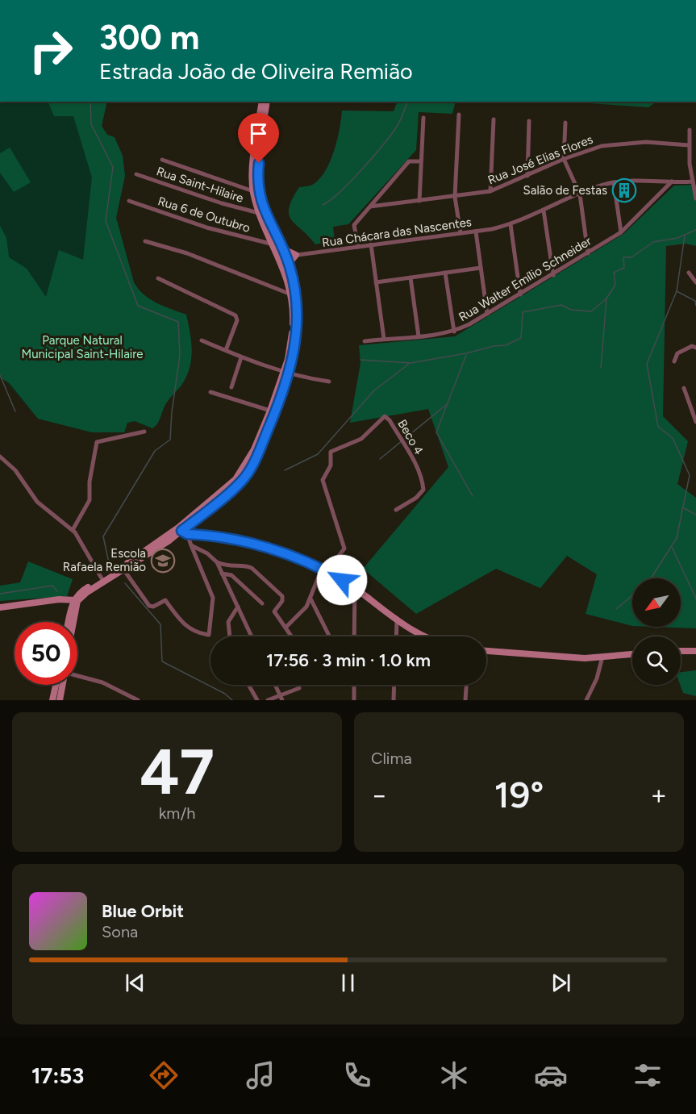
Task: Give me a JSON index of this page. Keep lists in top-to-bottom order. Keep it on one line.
{"streets":{"street":["Rua José Elias Flores","Rua Saint-Hilaire","Rua 6 de Outubro","Rua Chácara das Nascentes","Rua Walter Emílio Schneider","Beco 4"]},"crossings":[["Rua Chácara das Nascentes","Rua Walter Emílio Schneider"]],"parks":["Parque Natural Municipal Saint-Hilaire"],"places":{"building":["Salão de Festas"],"school or university":["Escola Rafaela Remião"]},"north":"bottom left","page":{"turn":["300 m","Estrada João de Oliveira Remião"],"limit":"50","trip":"17:56 · 3 min · 1.0 km","tile":[["47","km/h"],"Clima"],"heat":["−","19°","+"],"song":["Blue Orbit","Sona"],"tabs":"17:53"}}
